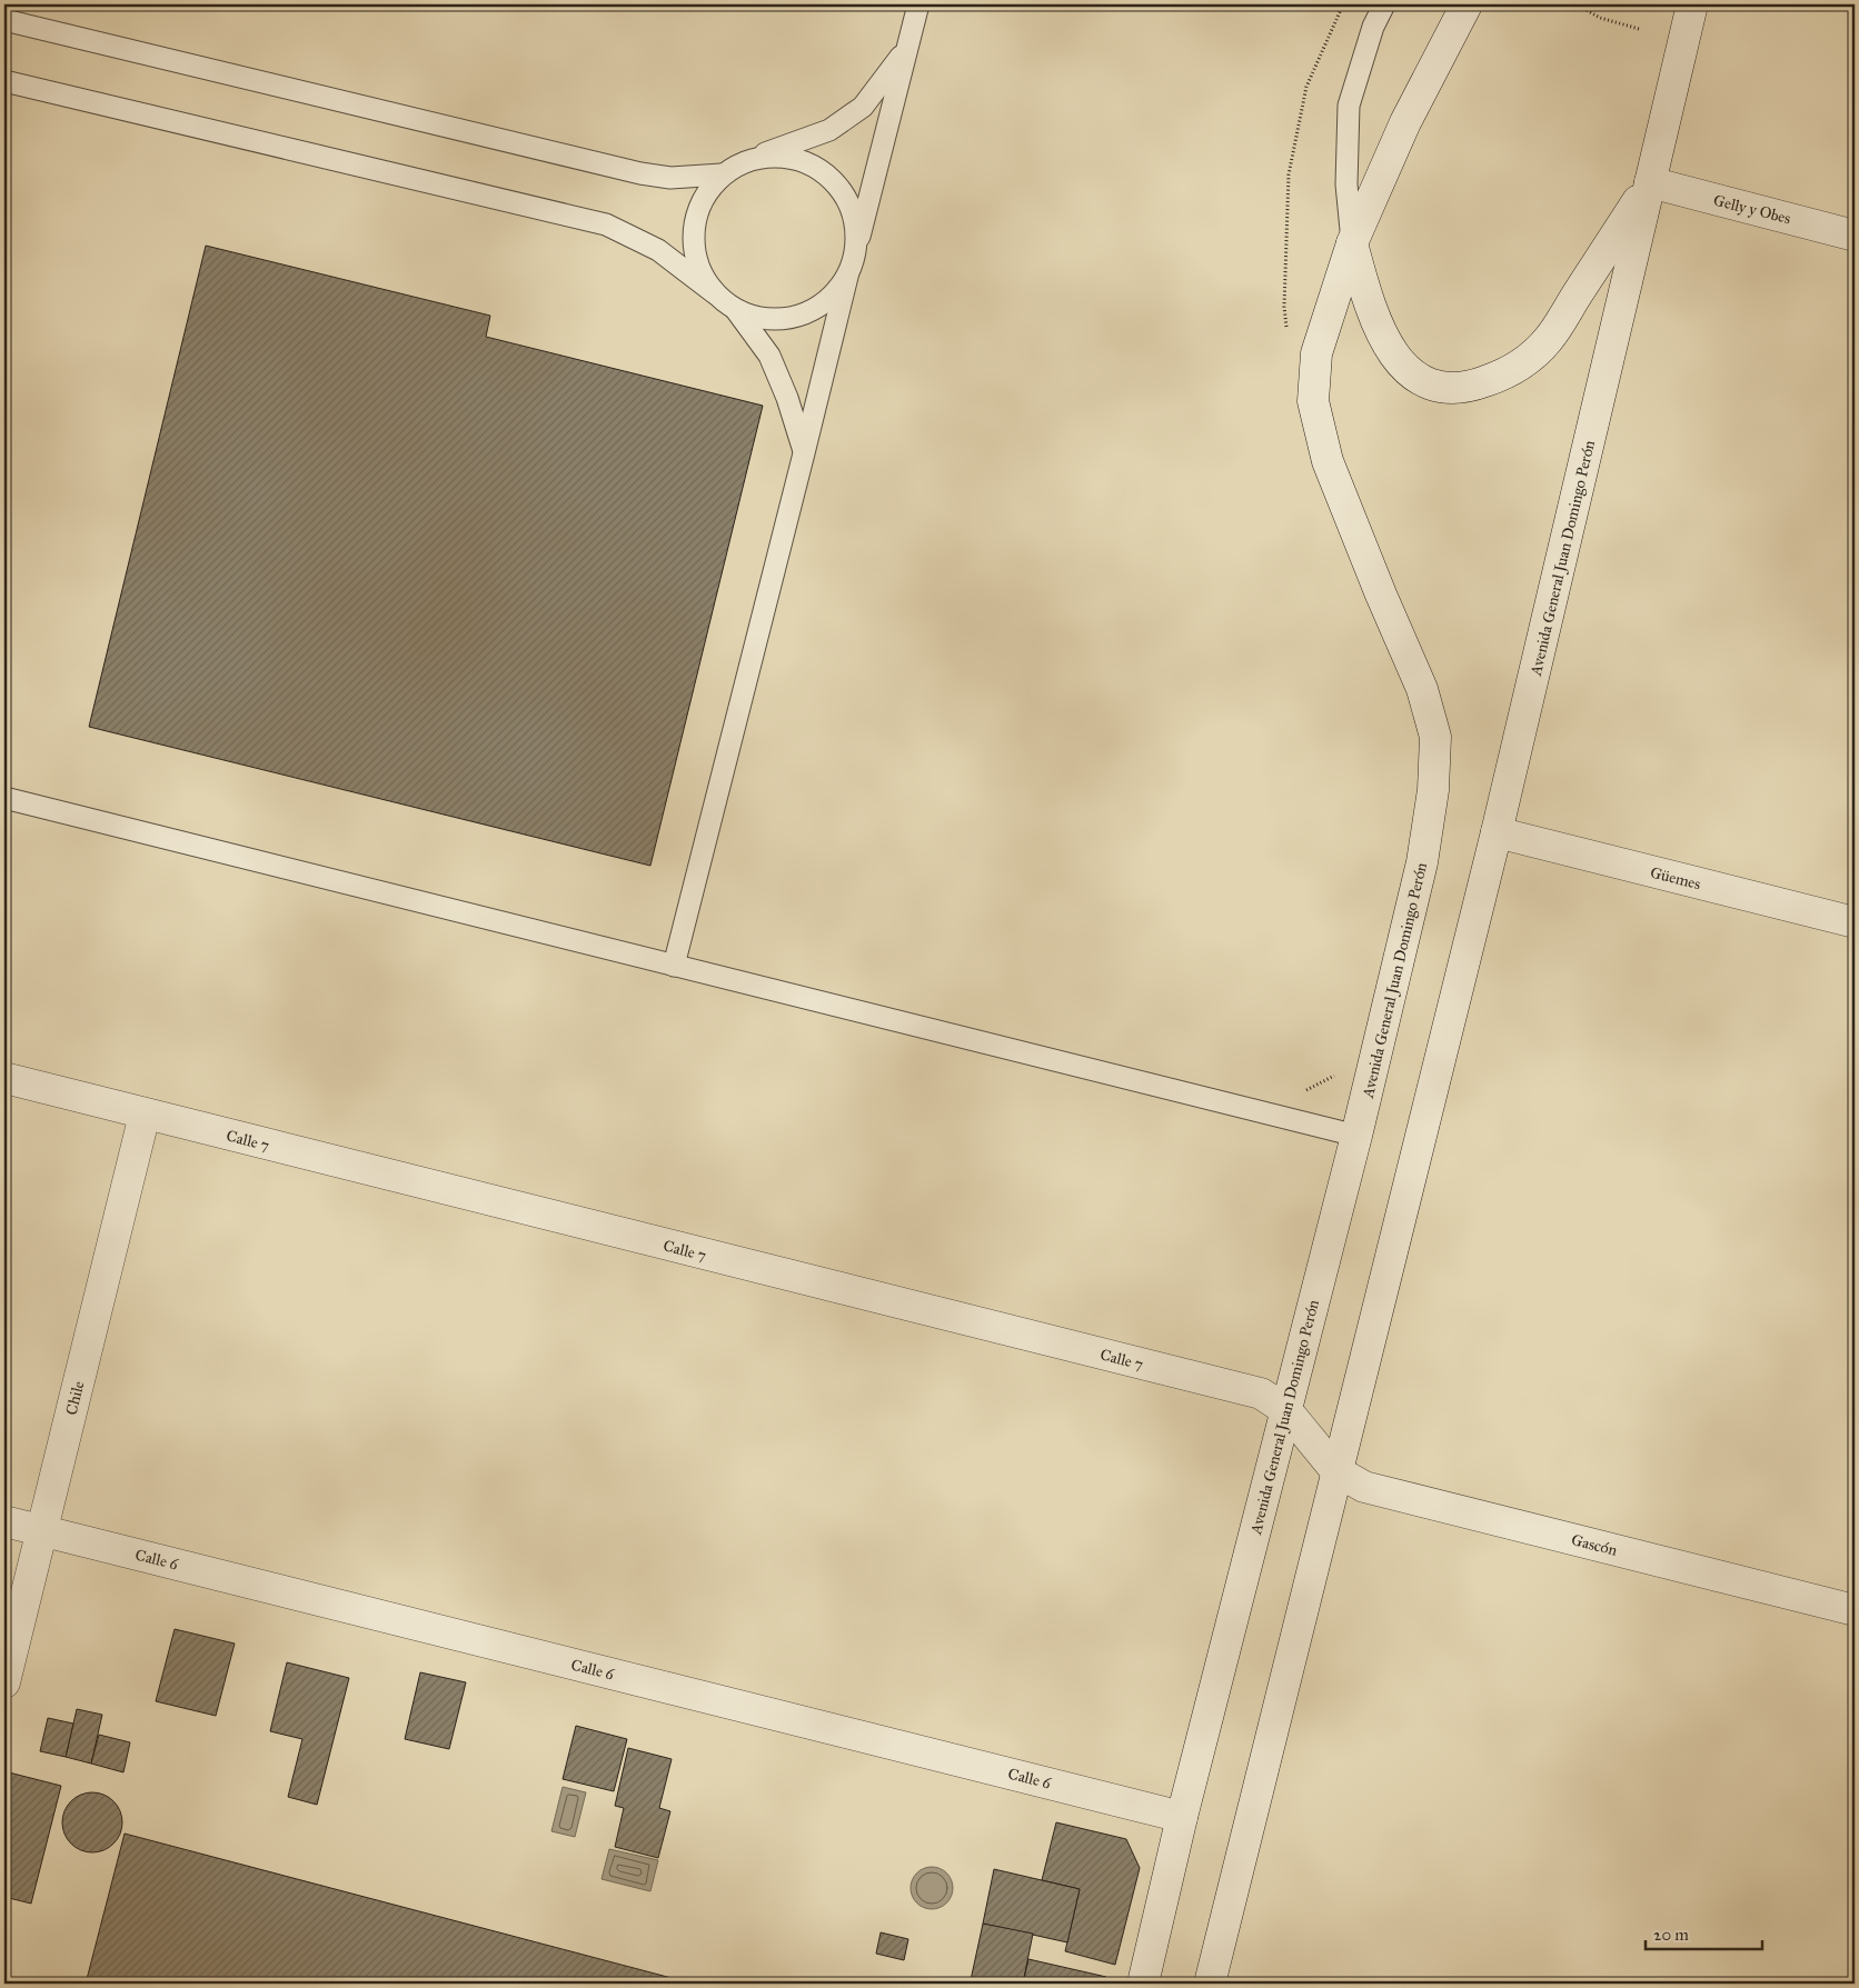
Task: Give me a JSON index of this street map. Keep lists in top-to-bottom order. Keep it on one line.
{"streets":{"main road":["Gelly y Obes","Avenida General Juan Domingo Perón","Güemes","Calle 7","Chile","Gascón","Calle 6"]},"crossings":[["Gelly y Obes","Avenida General Juan Domingo Perón"],["Avenida General Juan Domingo Perón","Güemes"],["Avenida General Juan Domingo Perón","Calle 7"],["Avenida General Juan Domingo Perón","Gascón"],["Avenida General Juan Domingo Perón","Calle 6"],["Calle 7","Chile"],["Calle 7","Gascón"],["Chile","Calle 6"]],"scale_bar":"20 m"}
